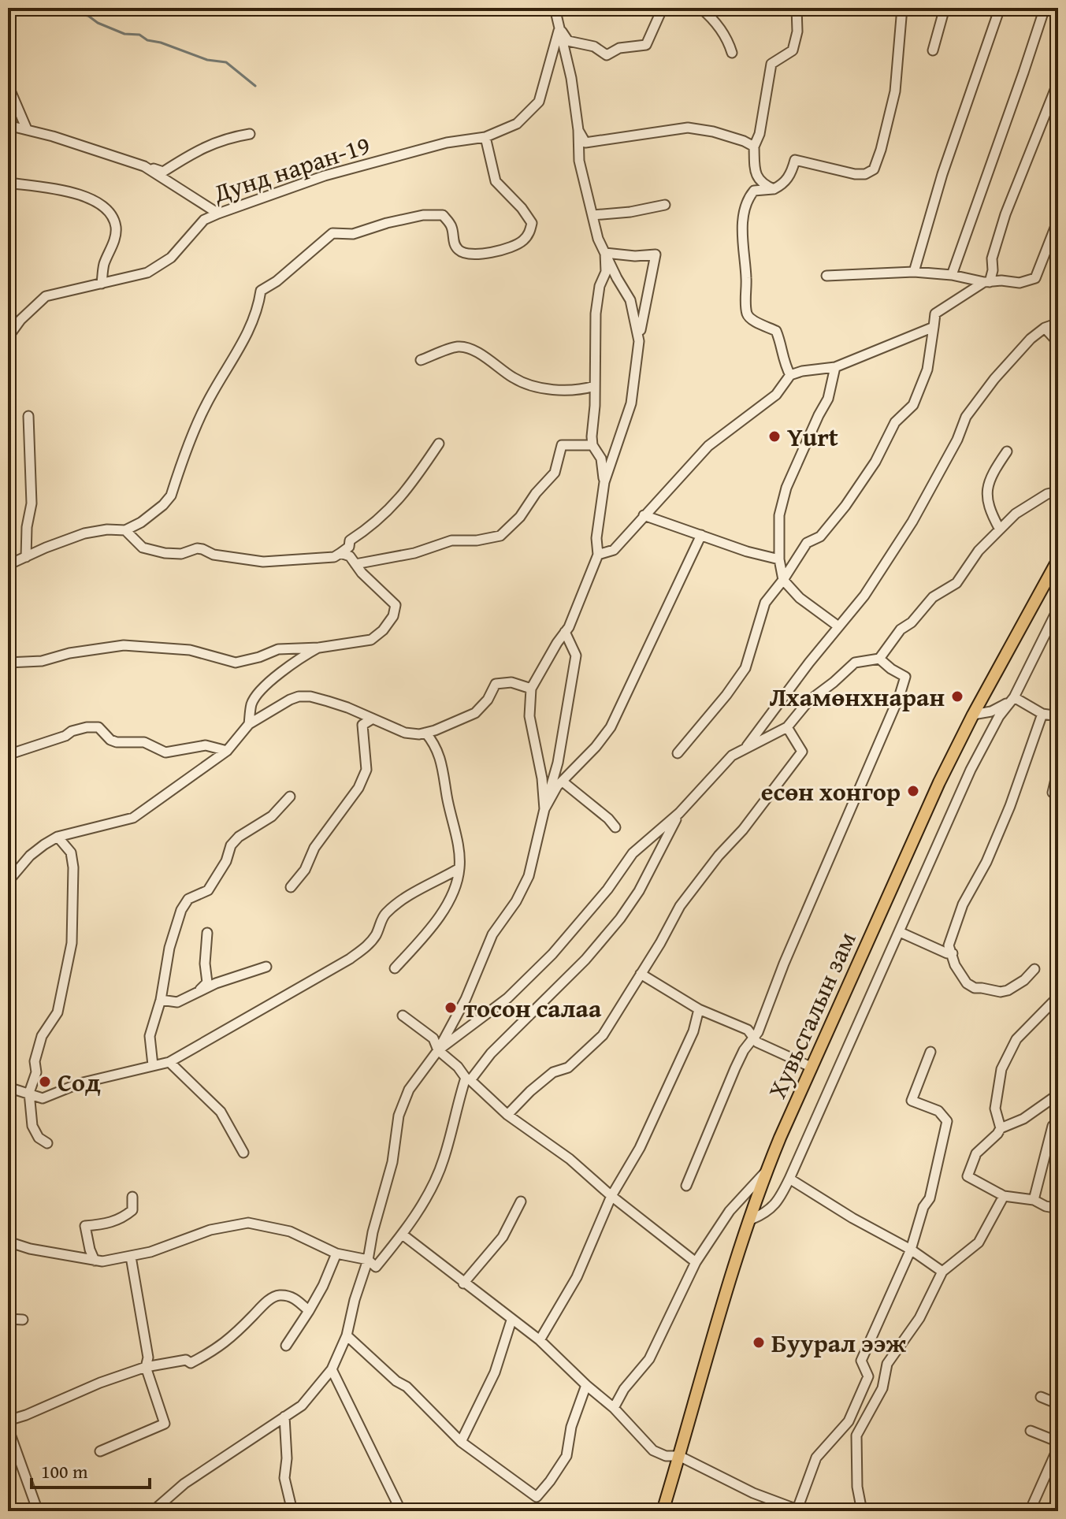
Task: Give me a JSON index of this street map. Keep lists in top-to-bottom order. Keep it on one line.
{"streets":{"main road":["Хувьсгалын зам"],"street":["Дунд наран-19"]},"places":["Yurt","Лхамөнхнаран","есөн хонгор","тосон салаа","Сод","Буурал ээж"],"scale_bar":"100 m"}
